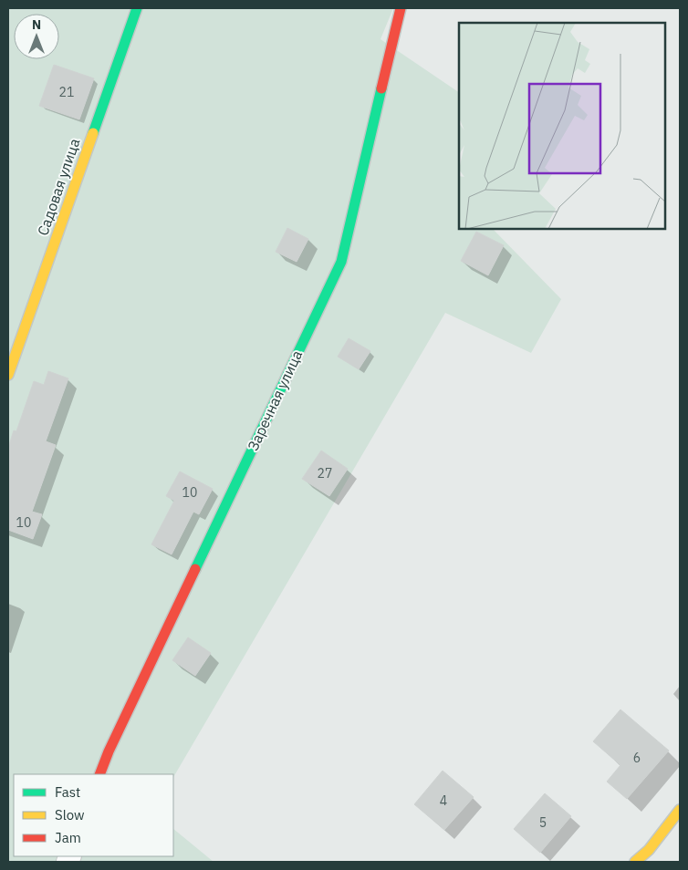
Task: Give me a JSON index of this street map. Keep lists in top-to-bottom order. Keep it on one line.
{"streets":{"street":["Садовая улица","Заречная улица"]},"house_numbers":["21","27","10","10","6","4","5"],"legend":["Fast","Slow","Jam"],"north":"top"}
